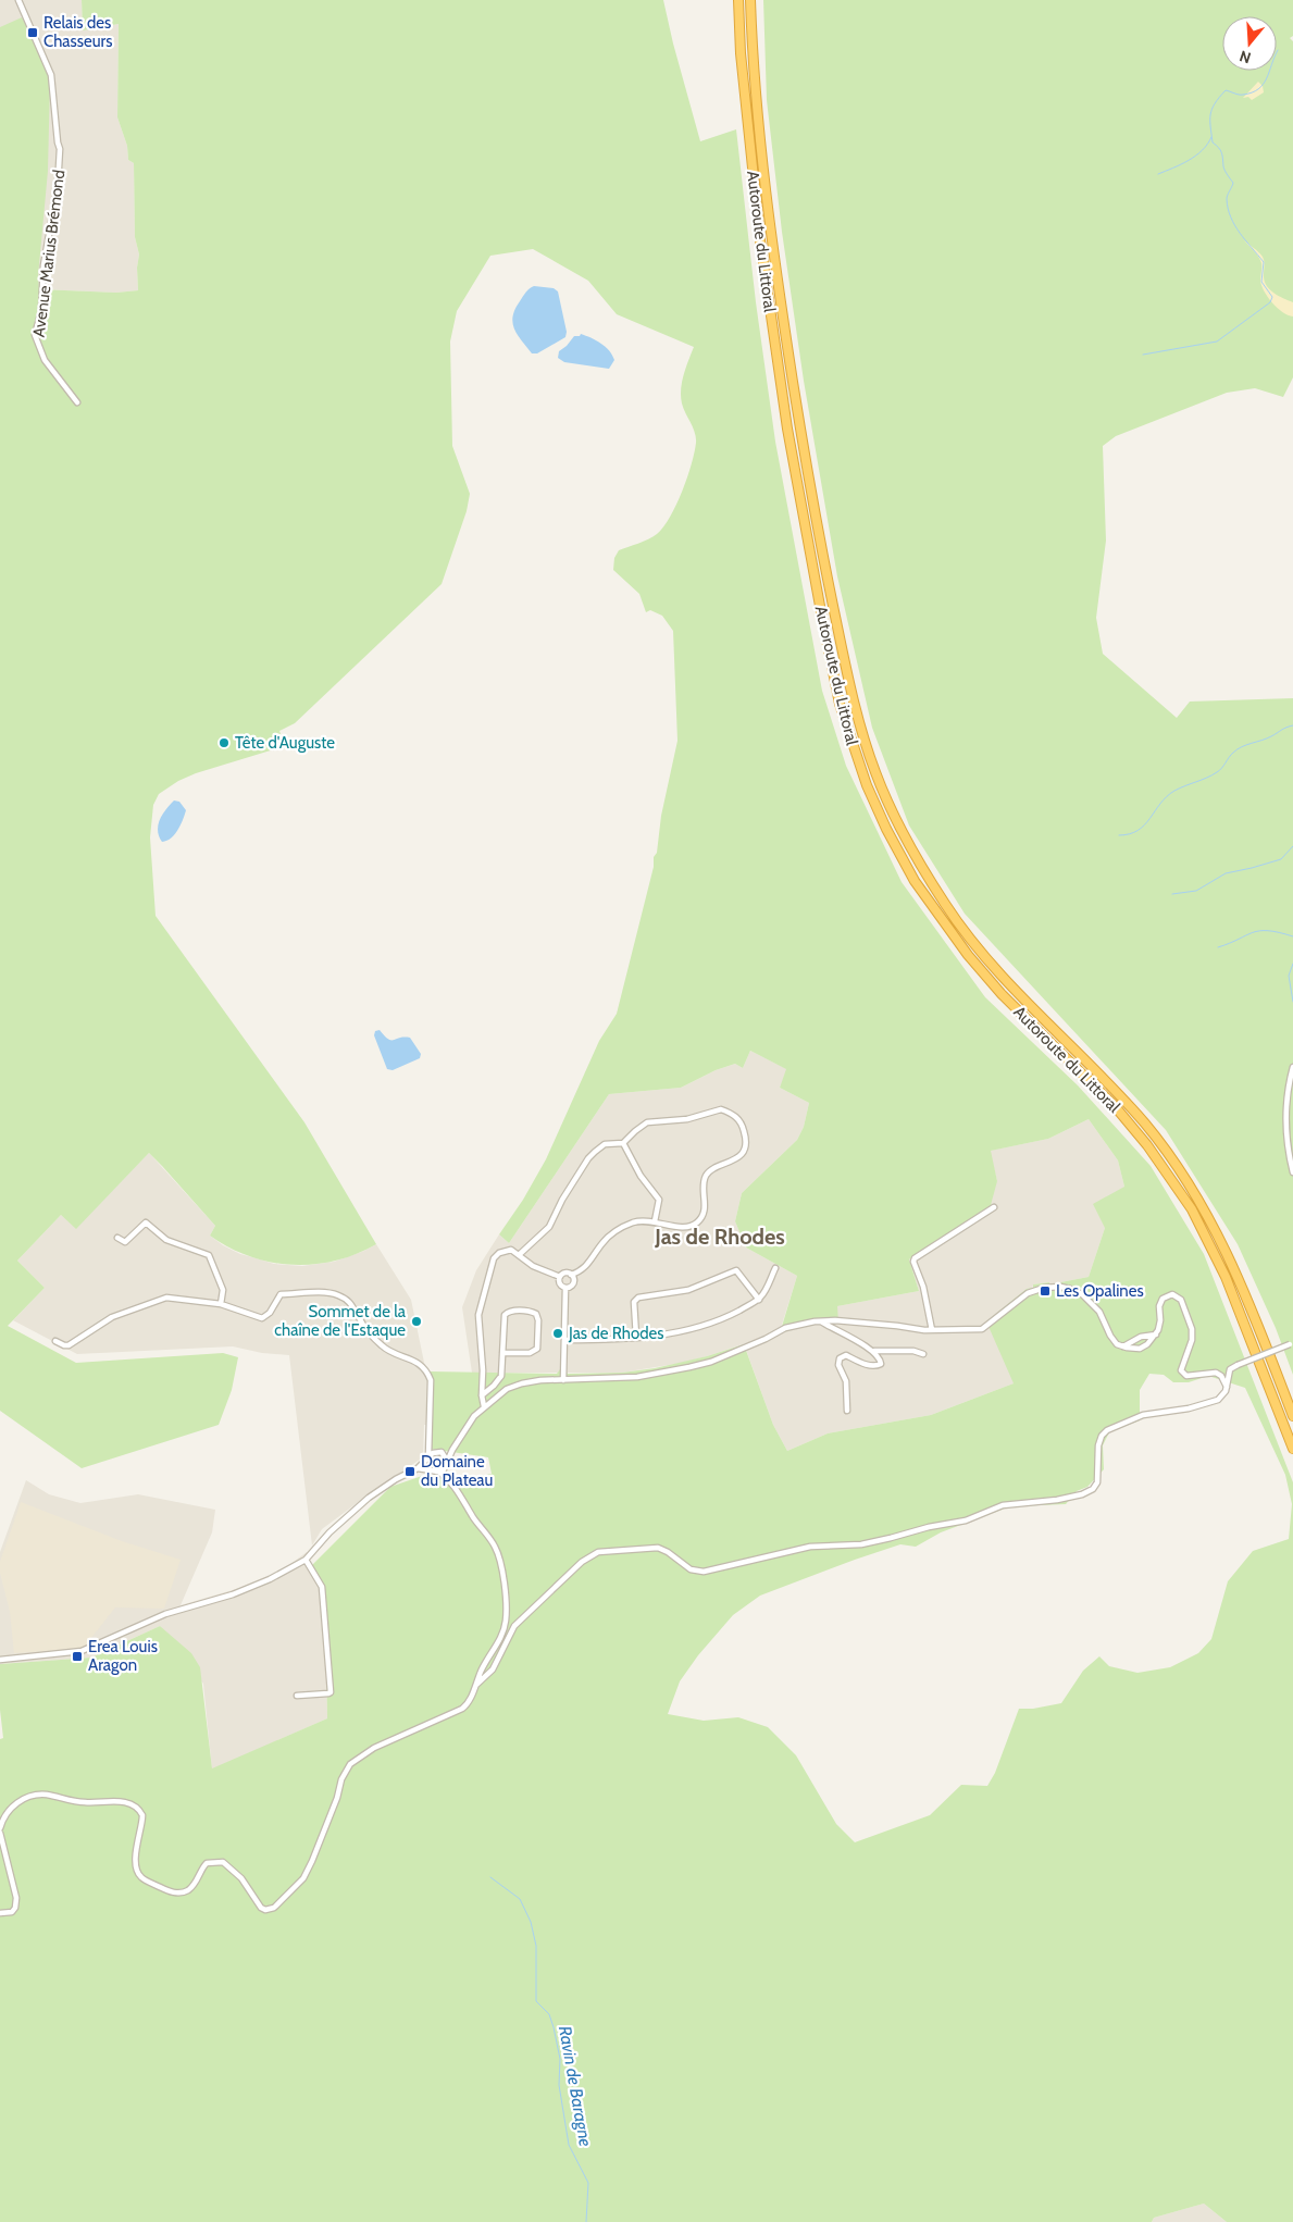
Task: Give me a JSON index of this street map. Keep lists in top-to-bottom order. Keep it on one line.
{"streets":{"highway":["Autoroute du Littoral"],"street":["Avenue Marius Brémond"]},"districts":["Jas de Rhodes"],"water":["Ravin de Baragne"],"places":{"transit":["Relais des Chasseurs","Les Opalines","Domaine du Plateau","Erea Louis Aragon"],"other":["Tête d'Auguste","Sommet de la chaîne de l'Estaque","Jas de Rhodes"]},"north":"bottom"}
